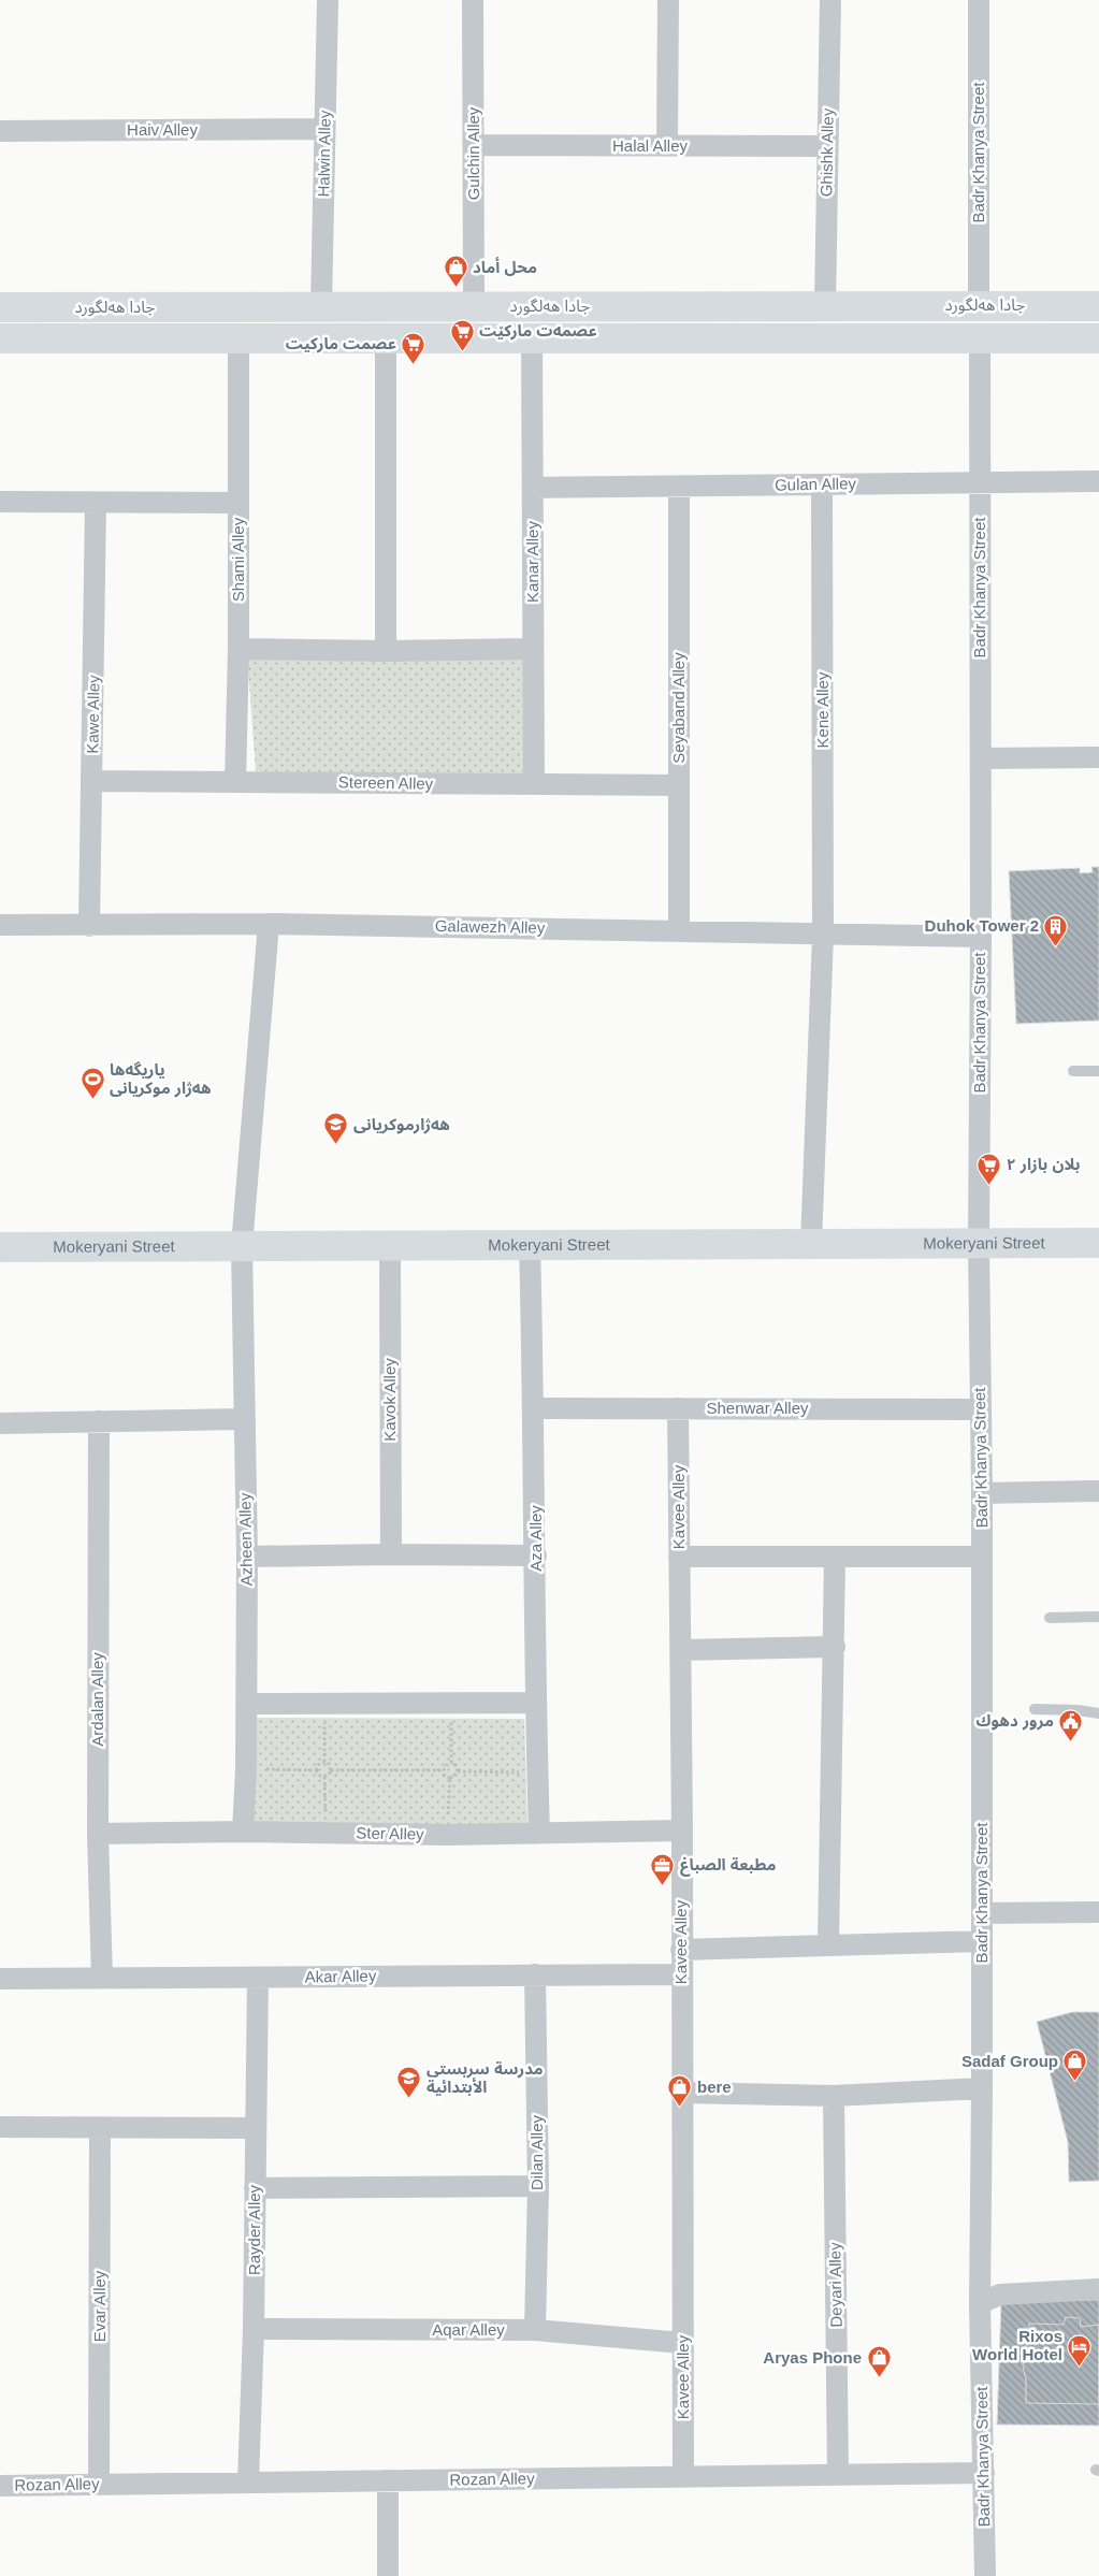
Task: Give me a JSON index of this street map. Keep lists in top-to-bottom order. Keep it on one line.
{"streets":{"street":["Haiv Alley","Halal Alley","Ghishk Alley","Badr Khanya Street","Halwin Alley","Gulchin Alley","جادا هەلگورد","Gulan Alley","Shami Alley","Kanar Alley","Seyaband Alley","Kene Alley","Kawe Alley","Stereen Alley","Galawezh Alley","Mokeryani Street","Kavok Alley","Shenwar Alley","Kavee Alley","Aza Alley","Azheen Alley","Ardalan Alley","Ster Alley","Akar Alley","Dilan Alley","Rayder Alley","Deyari Alley","Evar Alley","Aqar Alley","Rozan Alley"]},"crossings":[["Haiv Alley","Halwin Alley"],["Halal Alley","Ghishk Alley"],["Halal Alley","Gulchin Alley"],["Ghishk Alley","جادا هەلگورد"],["Badr Khanya Street","جادا هەلگورد"],["Badr Khanya Street","Gulan Alley"],["Badr Khanya Street","Galawezh Alley"],["Badr Khanya Street","Mokeryani Street"],["Badr Khanya Street","Shenwar Alley"],["Badr Khanya Street","Rozan Alley"],["Halwin Alley","جادا هەلگورد"],["Gulchin Alley","جادا هەلگورد"],["جادا هەلگورد","Shami Alley"],["جادا هەلگورد","Kanar Alley"],["Gulan Alley","Kanar Alley"],["Gulan Alley","Seyaband Alley"],["Gulan Alley","Kene Alley"],["Shami Alley","Stereen Alley"],["Kanar Alley","Stereen Alley"],["Seyaband Alley","Stereen Alley"],["Seyaband Alley","Galawezh Alley"],["Kene Alley","Galawezh Alley"],["Kene Alley","Mokeryani Street"],["Kawe Alley","Stereen Alley"],["Kawe Alley","Galawezh Alley"],["Galawezh Alley","Azheen Alley"],["Mokeryani Street","Kavok Alley"],["Mokeryani Street","Aza Alley"],["Mokeryani Street","Azheen Alley"],["Shenwar Alley","Kavee Alley"],["Shenwar Alley","Aza Alley"],["Kavee Alley","Ster Alley"],["Kavee Alley","Akar Alley"],["Kavee Alley","Aqar Alley"],["Kavee Alley","Rozan Alley"],["Aza Alley","Ster Alley"],["Azheen Alley","Ster Alley"],["Ardalan Alley","Ster Alley"],["Ardalan Alley","Akar Alley"],["Akar Alley","Dilan Alley"],["Akar Alley","Rayder Alley"],["Dilan Alley","Aqar Alley"],["Rayder Alley","Aqar Alley"],["Rayder Alley","Rozan Alley"],["Deyari Alley","Rozan Alley"],["Evar Alley","Rozan Alley"]],"places":{"shop":["محل أماد","Sadaf Group","bere","Aryas Phone"],"supermarket":["عصمه‌ت ماركێت","عصمت ماركيت","بلان بازار ٢"],"building":["Duhok Tower 2"],"sports":["یاریگەها هەژار موکریانی"],"school or university":["ھەژارموکریانی","مدرسة سربستي الأبتدائية"],"public building":["مرور دهوك"],"office":["مطبعة الصباغ"],"hotel":["Rixos World Hotel"]}}
